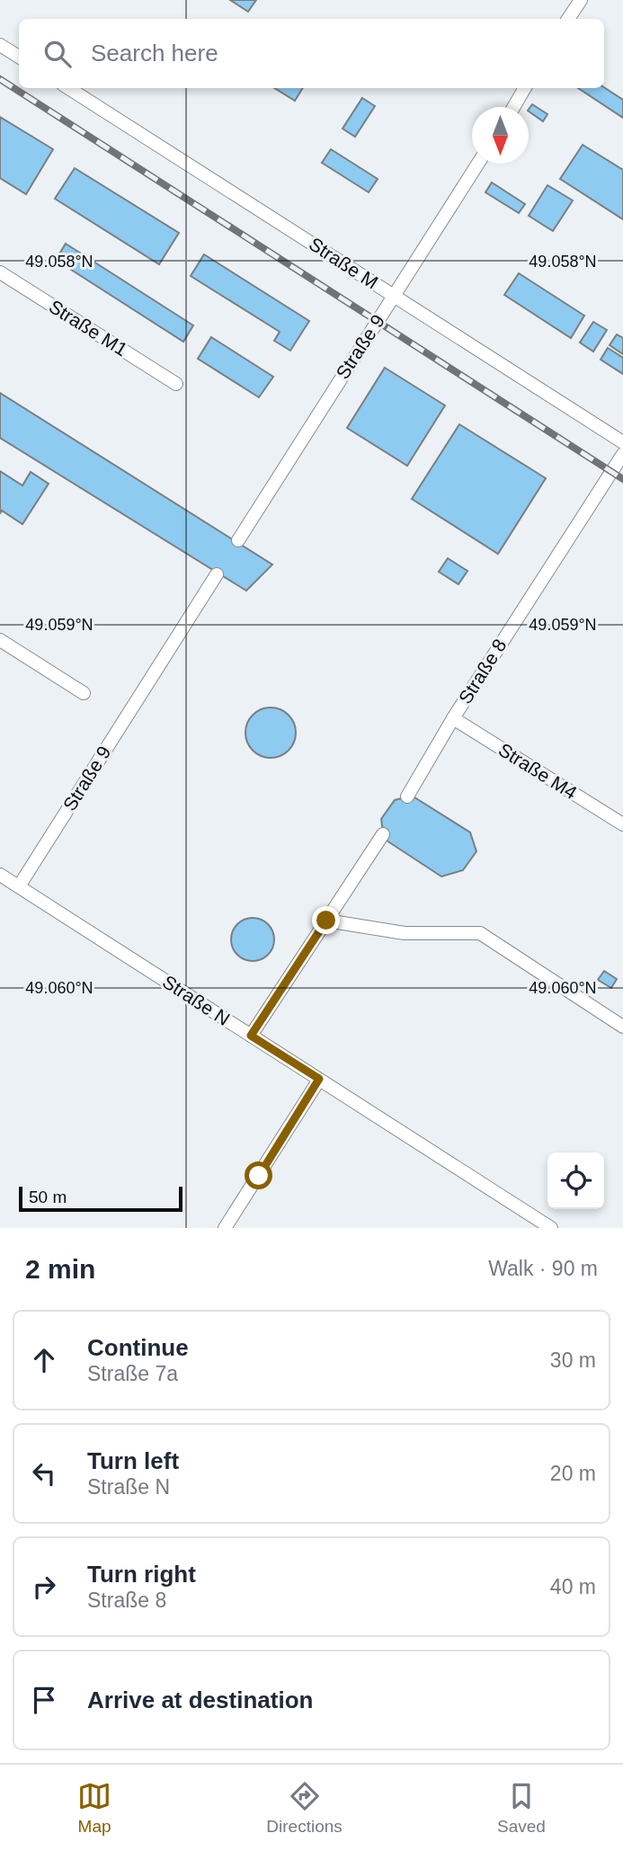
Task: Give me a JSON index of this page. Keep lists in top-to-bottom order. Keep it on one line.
{"streets":{"lane":["Straße M","Straße M1","Straße 9","Straße 8","Straße M4","Straße N"]},"crossings":[["Straße M","Straße 9"],["Straße 9","Straße N"],["Straße 8","Straße M4"]],"scale_bar":"50 m","north":"bottom","page":{"search":"Search here","scale":"50 m","heading":["2 min","Walk · 90 m"],"list":[["Continue","Straße 7a","30 m"],["Turn left","Straße N","20 m"],["Turn right","Straße 8","40 m"],"Arrive at destination"],"nav":["Map","Directions","Saved"]},"coordinates":["49.058°N","49.059°N","49.060°N"]}
